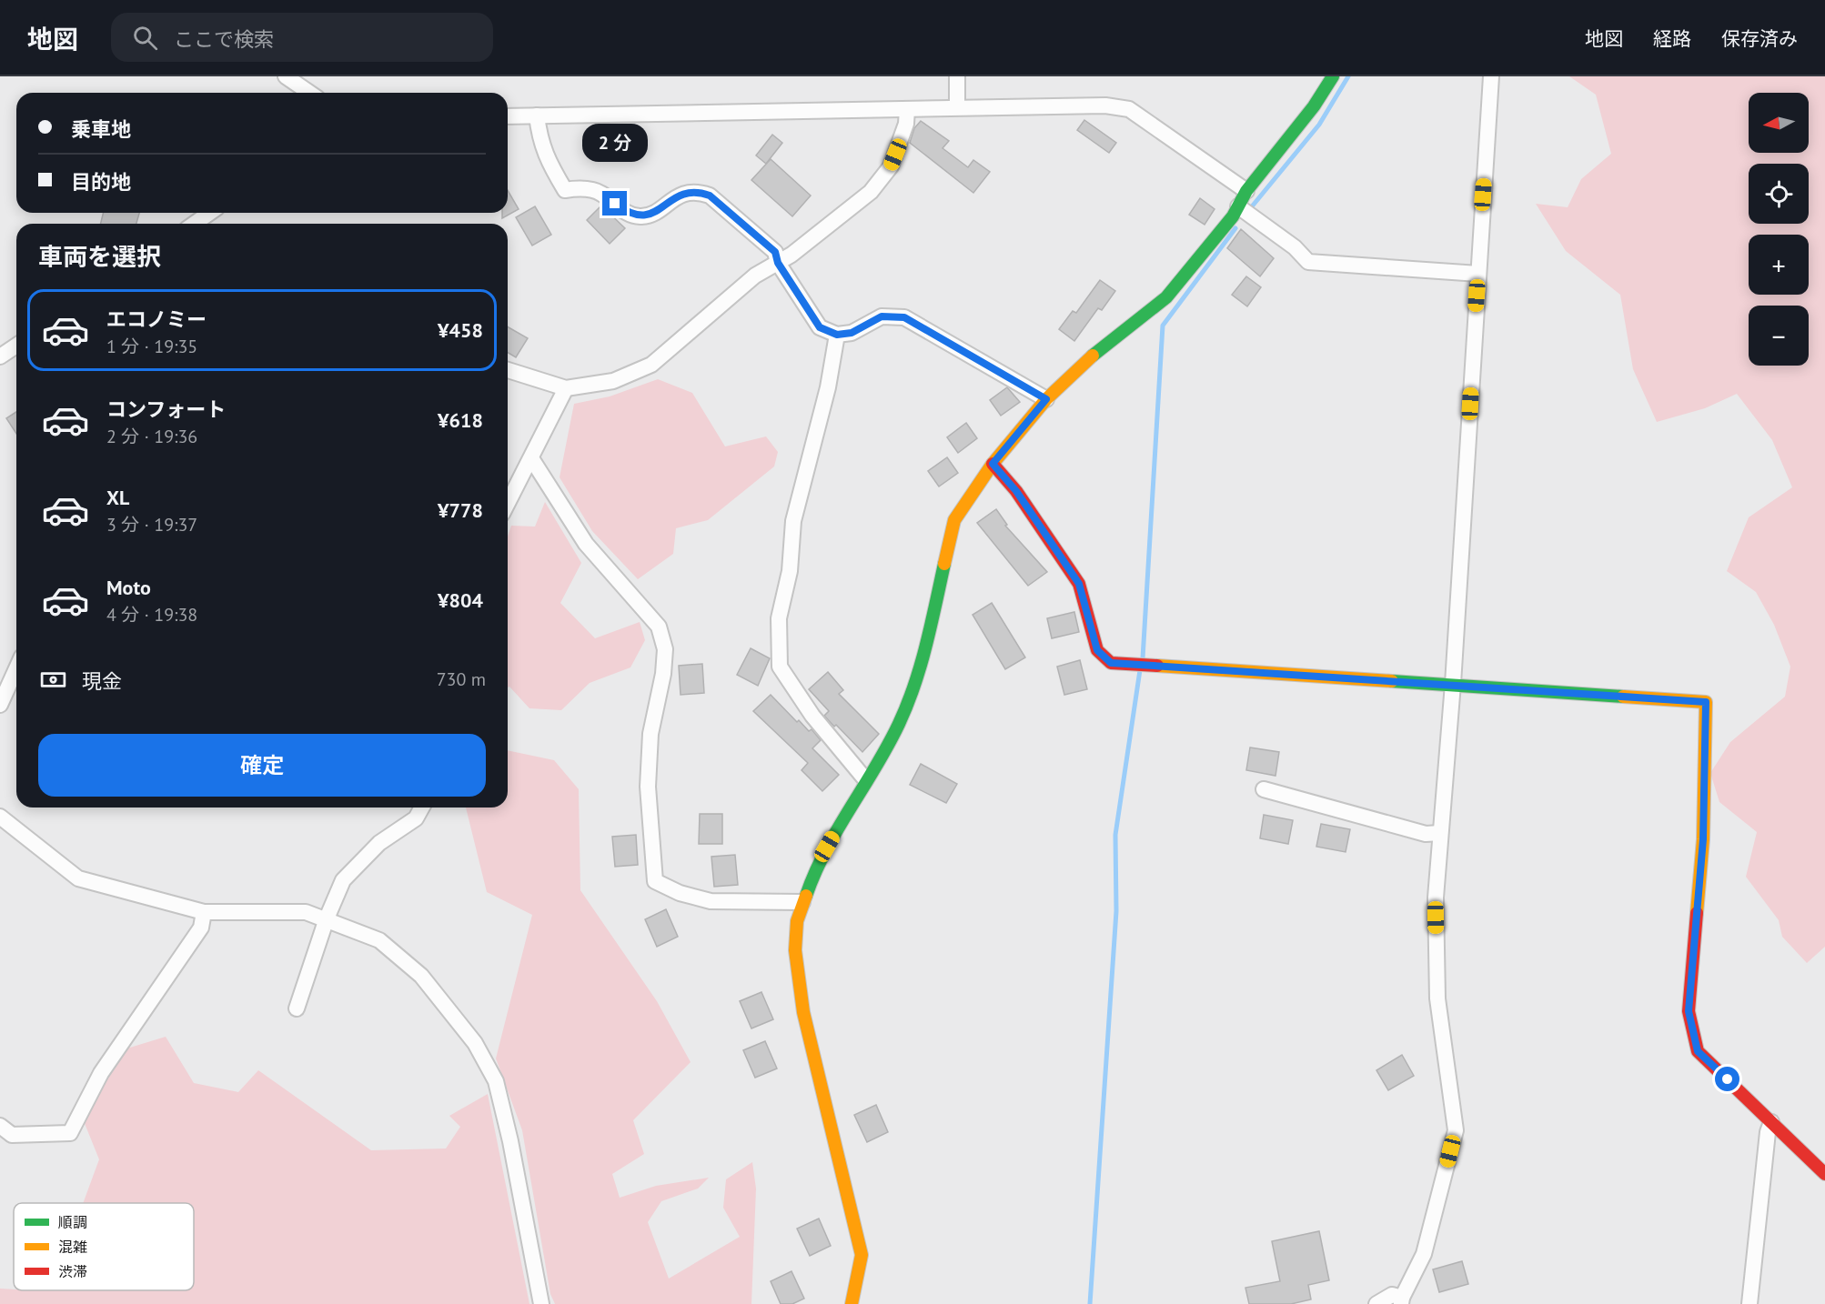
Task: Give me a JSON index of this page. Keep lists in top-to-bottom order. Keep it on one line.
{"legend":["順調","混雑","渋滞"],"north":"left","page":{"header":"地図","search":"ここで検索","nav":["地図","経路","保存済み"],"map_buttons":["+","−"],"banner":["乗車地","目的地"],"bubble":"2 分","heading":"車両を選択","list":[{"name":"エコノミー","note":"1 分 · 19:35","value":"¥458"},{"name":"コンフォート","note":"2 分 · 19:36","value":"¥618"},{"name":"XL","note":"3 分 · 19:37","value":"¥778"},{"name":"Moto","note":"4 分 · 19:38","value":"¥804"}],"pay":["現金","730 m"],"buttons":"確定"}}
